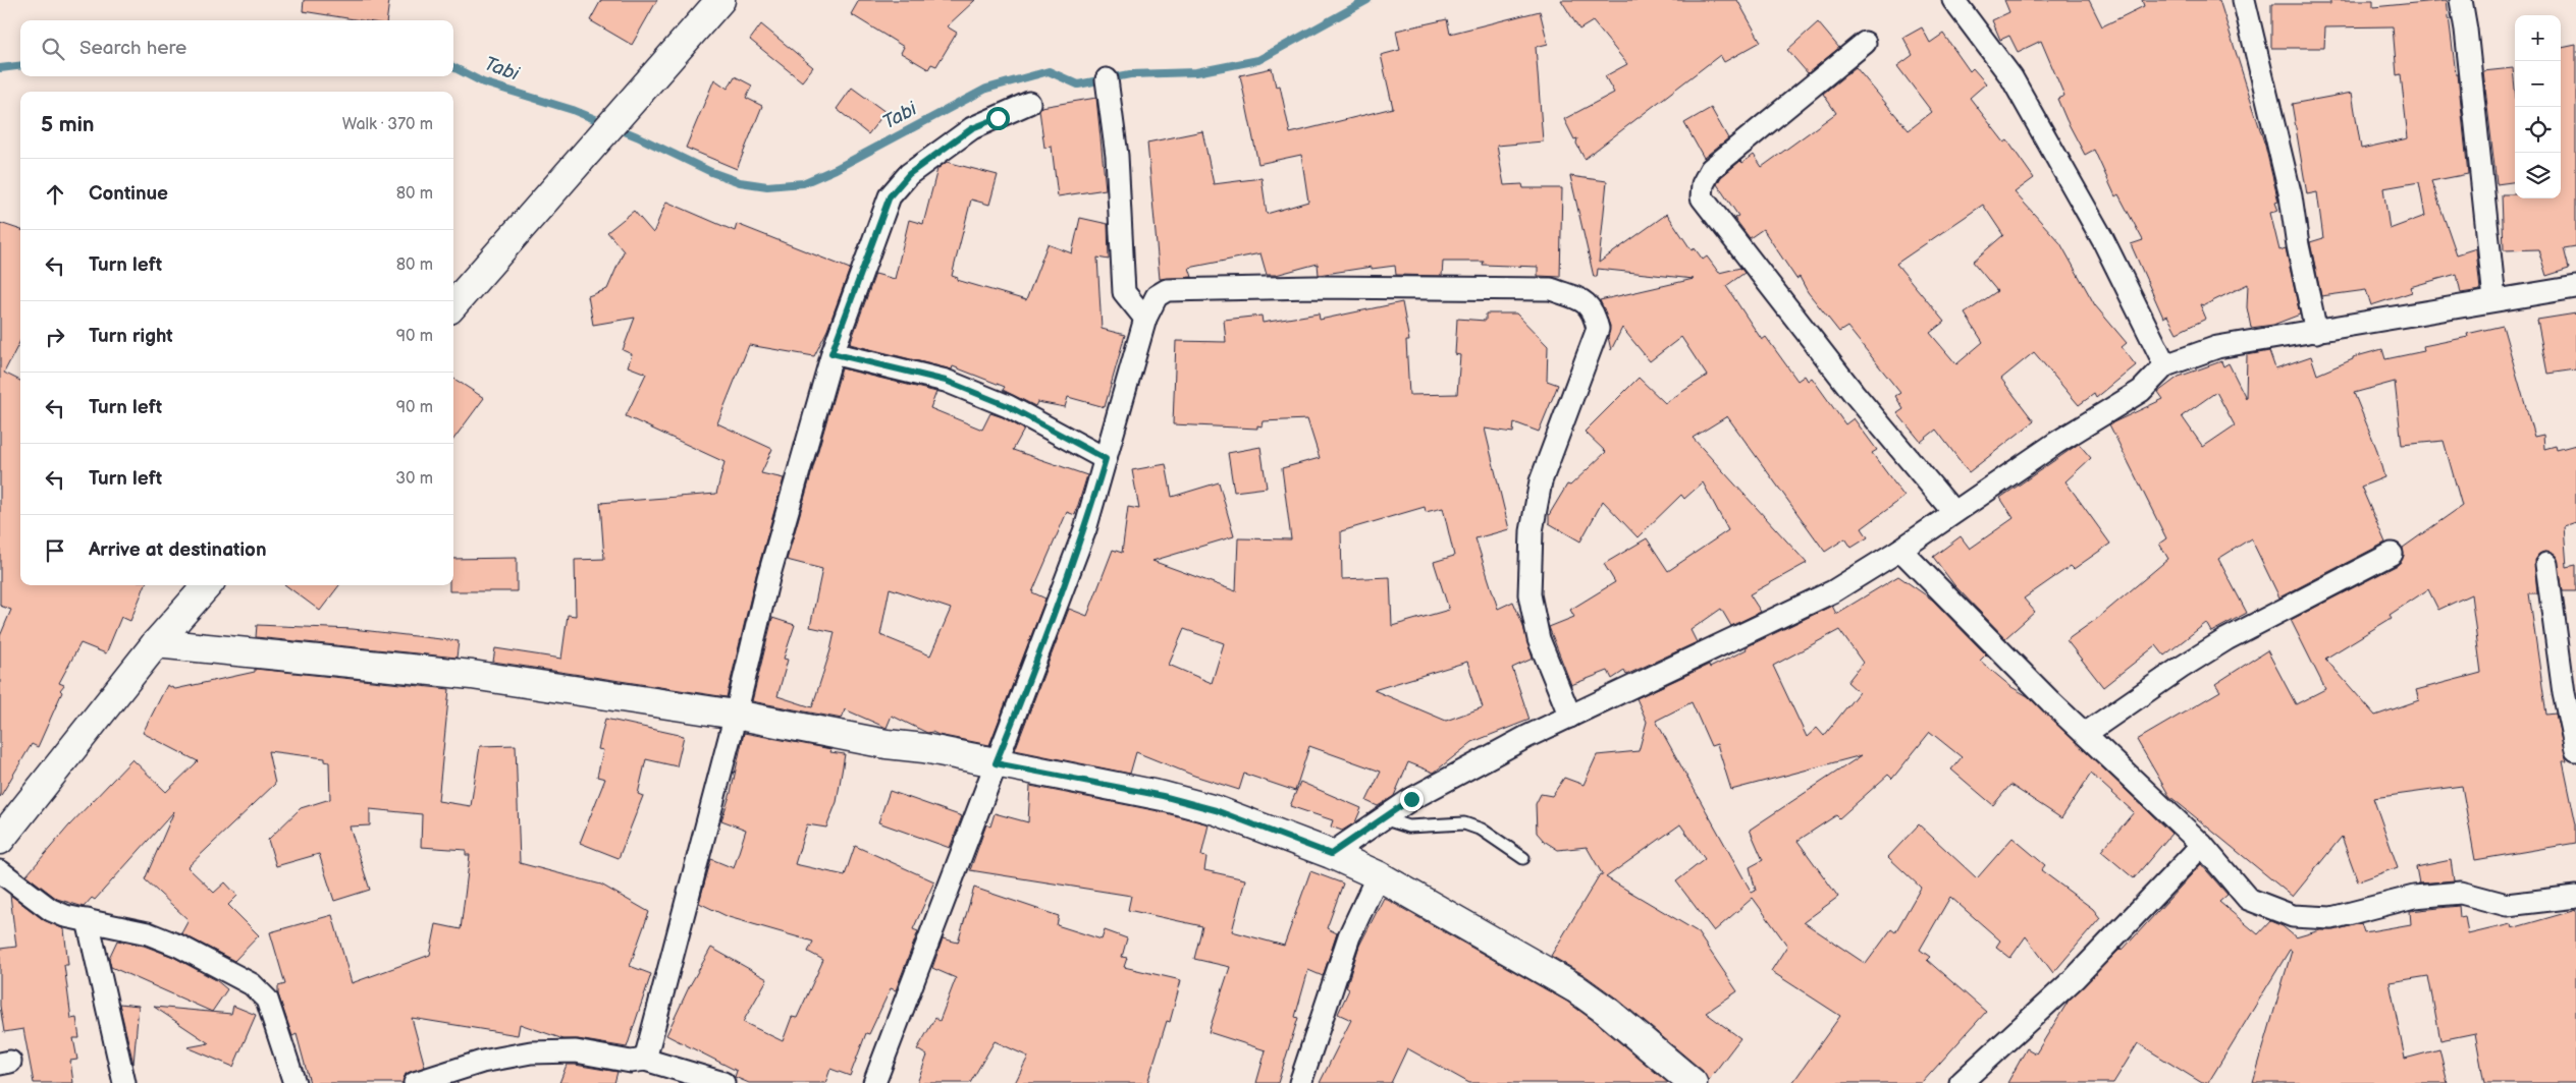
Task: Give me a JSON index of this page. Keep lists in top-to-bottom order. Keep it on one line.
{"water":["Tabi"],"page":{"map_buttons":["+","−"],"search":"Search here","heading":["5 min","Walk · 370 m"],"list":[["Continue","80 m"],["Turn left","80 m"],["Turn right","90 m"],["Turn left","90 m"],["Turn left","30 m"],"Arrive at destination"]}}
